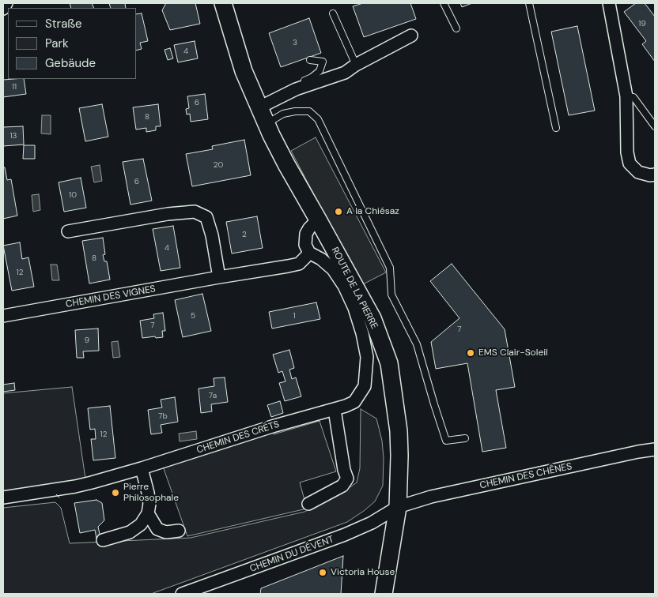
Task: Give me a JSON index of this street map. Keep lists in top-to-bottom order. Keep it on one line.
{"streets":{"main road":["ROUTE DE LA PIERRE"],"street":["CHEMIN DES VIGNES","CHEMIN DES CRÊTS","CHEMIN DES CHÊNES","CHEMIN DU DÉVENT"]},"crossings":[["ROUTE DE LA PIERRE","CHEMIN DES CHÊNES"],["ROUTE DE LA PIERRE","CHEMIN DU DÉVENT"],["CHEMIN DES VIGNES","CHEMIN DES CRÊTS"],["CHEMIN DES CHÊNES","CHEMIN DU DÉVENT"]],"places":["A la Chiésaz","EMS Clair-Soleil","Pierre Philosophale","Victoria House"],"house_numbers":["19","3","4","11","6","8","13","20","6","10","2","4","8","12","5","1","7","7","9","7a","7b","12"],"legend":["Straße","Park","Gebäude"]}
